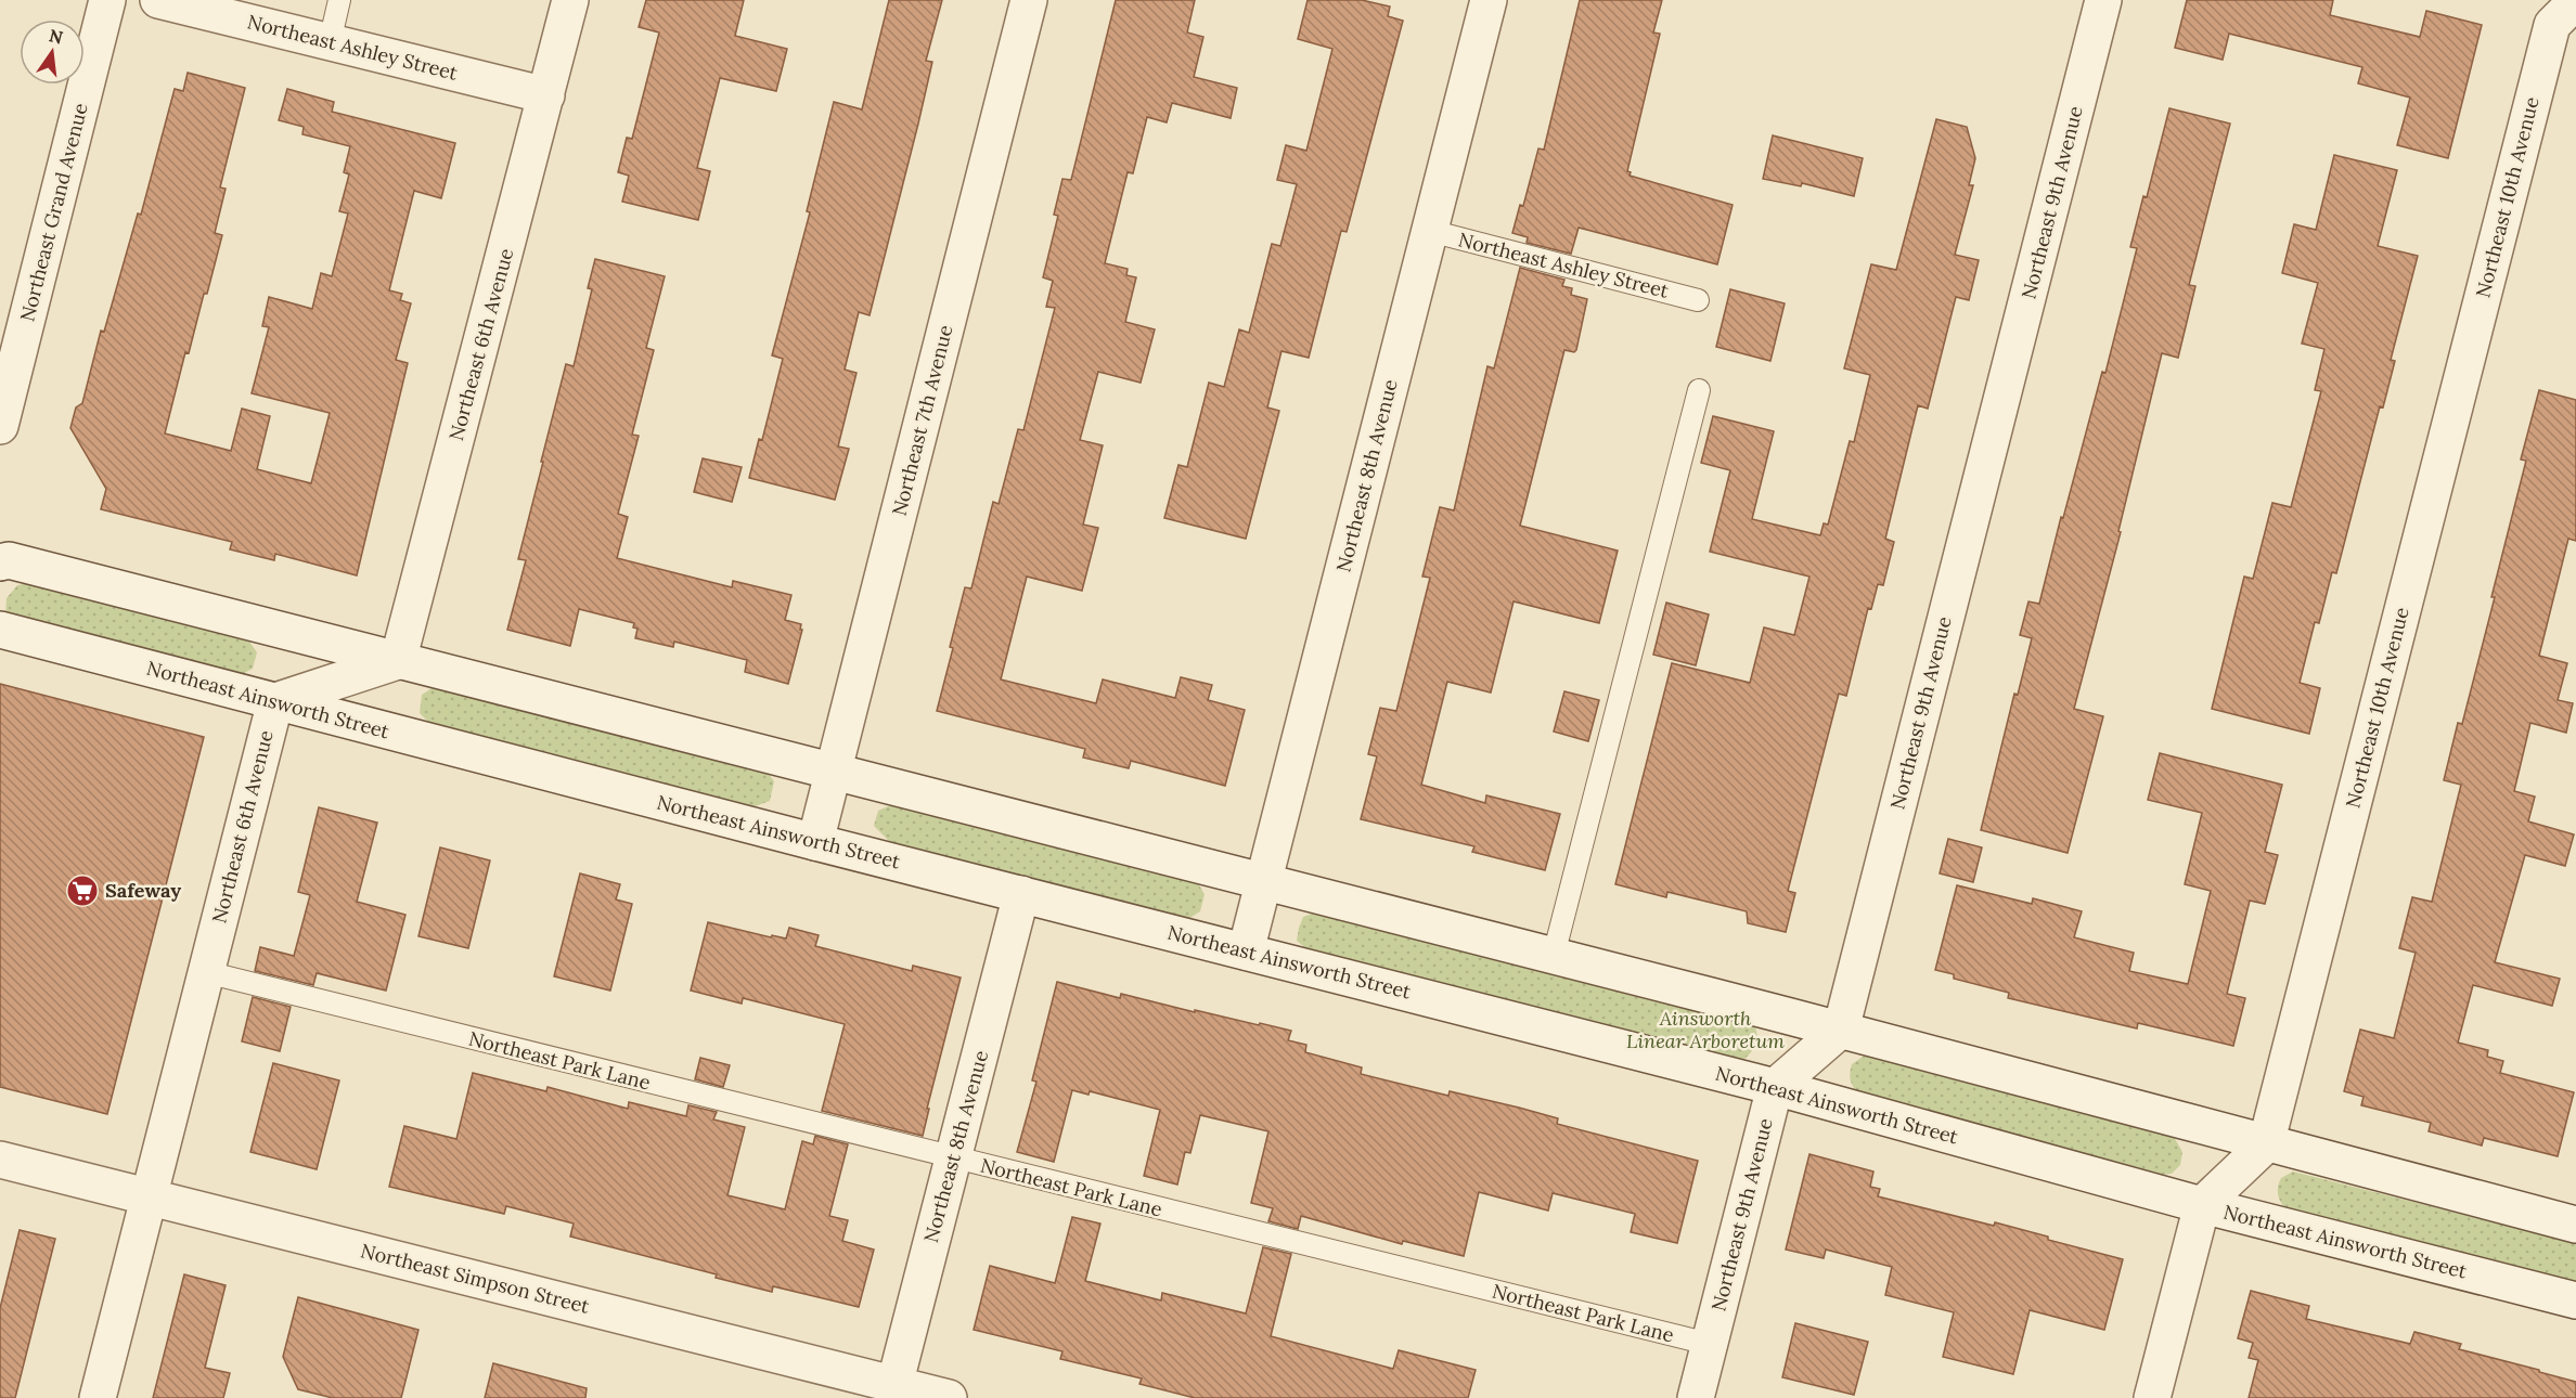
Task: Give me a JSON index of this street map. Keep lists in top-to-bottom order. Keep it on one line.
{"streets":{"street":["Northeast Ashley Street","Northeast 10th Avenue","Northeast 9th Avenue","Northeast Grand Avenue","Northeast 6th Avenue","Northeast 7th Avenue","Northeast 8th Avenue","Northeast Ainsworth Street","Northeast Simpson Street"],"lane":["Northeast Park Lane"]},"crossings":[["Northeast Ashley Street","Northeast 6th Avenue"],["Northeast Ashley Street","Northeast 8th Avenue"],["Northeast 9th Avenue","Northeast Ainsworth Street"],["Northeast 9th Avenue","Northeast Park Lane"],["Northeast 6th Avenue","Northeast Ainsworth Street"],["Northeast 6th Avenue","Northeast Park Lane"],["Northeast 6th Avenue","Northeast Simpson Street"],["Northeast 7th Avenue","Northeast Ainsworth Street"],["Northeast 8th Avenue","Northeast Ainsworth Street"],["Northeast 8th Avenue","Northeast Park Lane"],["Northeast 8th Avenue","Northeast Simpson Street"]],"parks":["Ainsworth Linear Arboretum"],"places":{"supermarket":["Safeway"]},"north":"top"}
